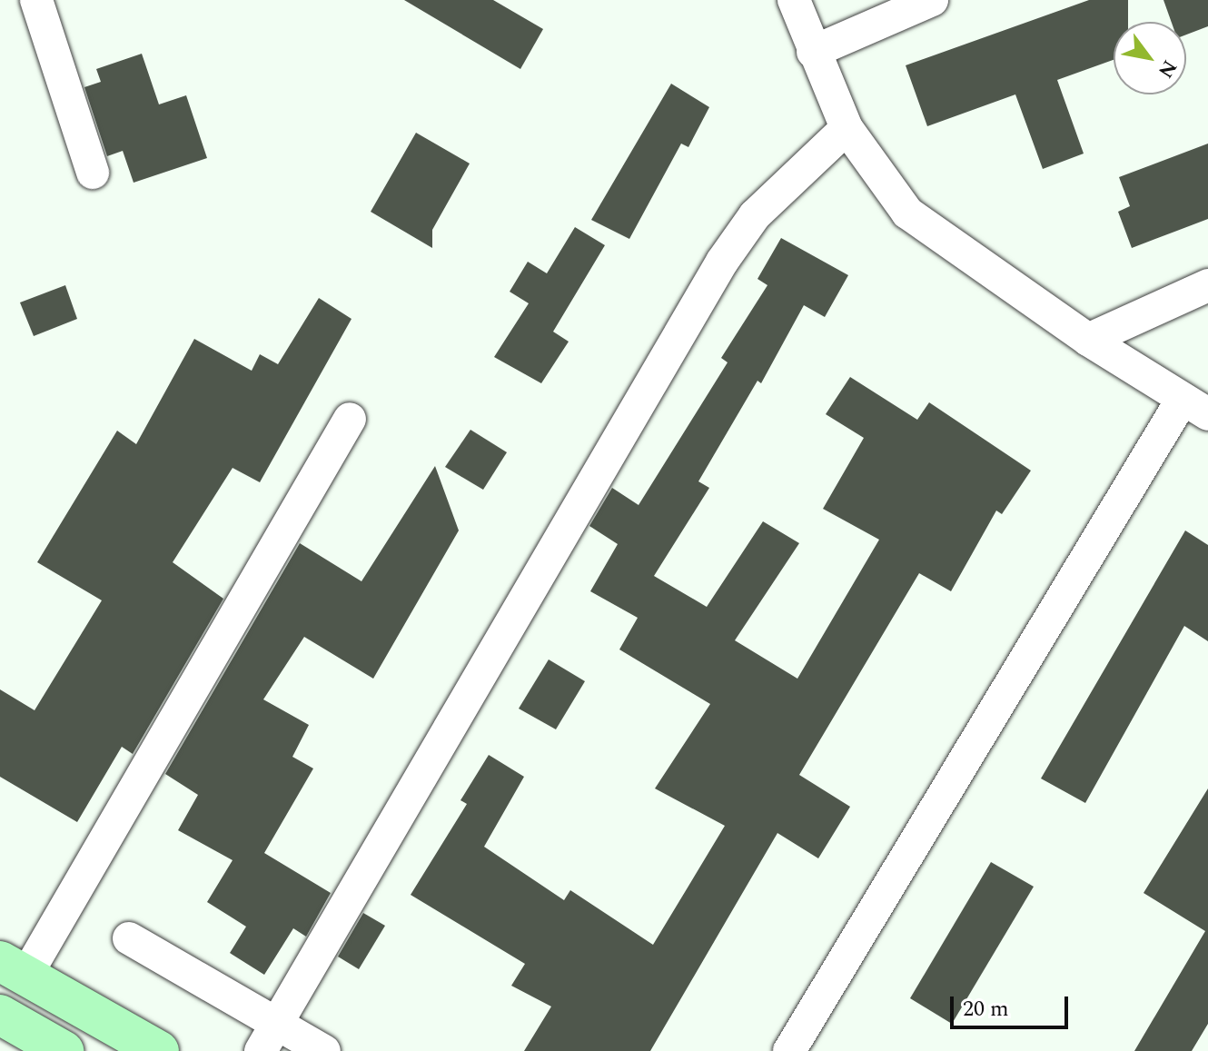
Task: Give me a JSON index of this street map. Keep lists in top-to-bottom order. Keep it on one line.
{"scale_bar":"20 m","north":"bottom right"}
